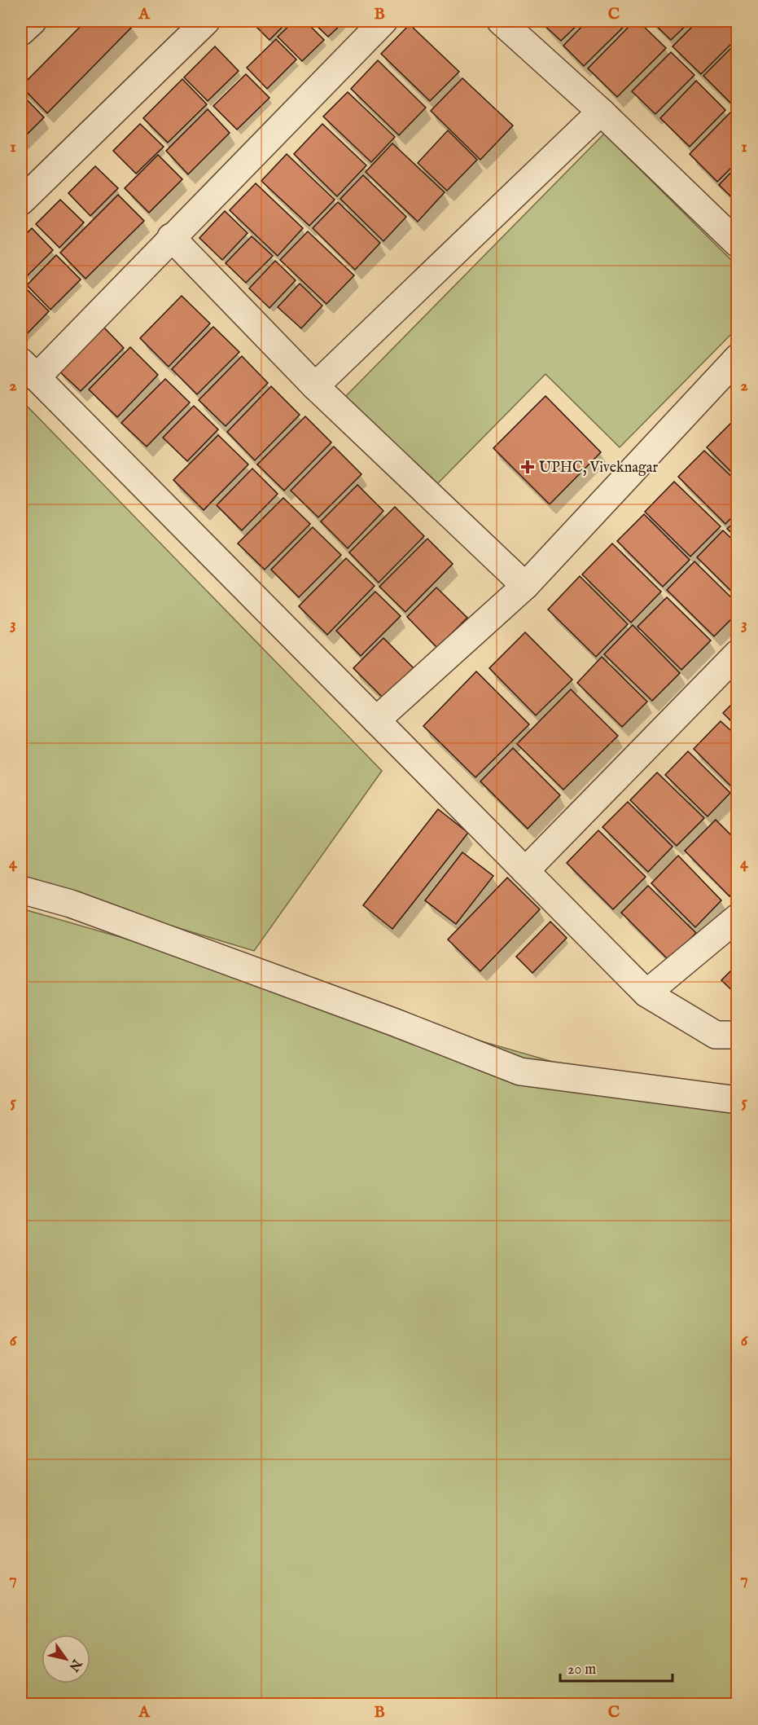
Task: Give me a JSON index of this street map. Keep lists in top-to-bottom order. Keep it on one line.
{"places":{"health":["UPHC, Viveknagar"]},"scale_bar":"20 m","north":"bottom right","grid":{"columns":["A","B","C"],"rows":["1","2","3","4","5","6","7"]}}
